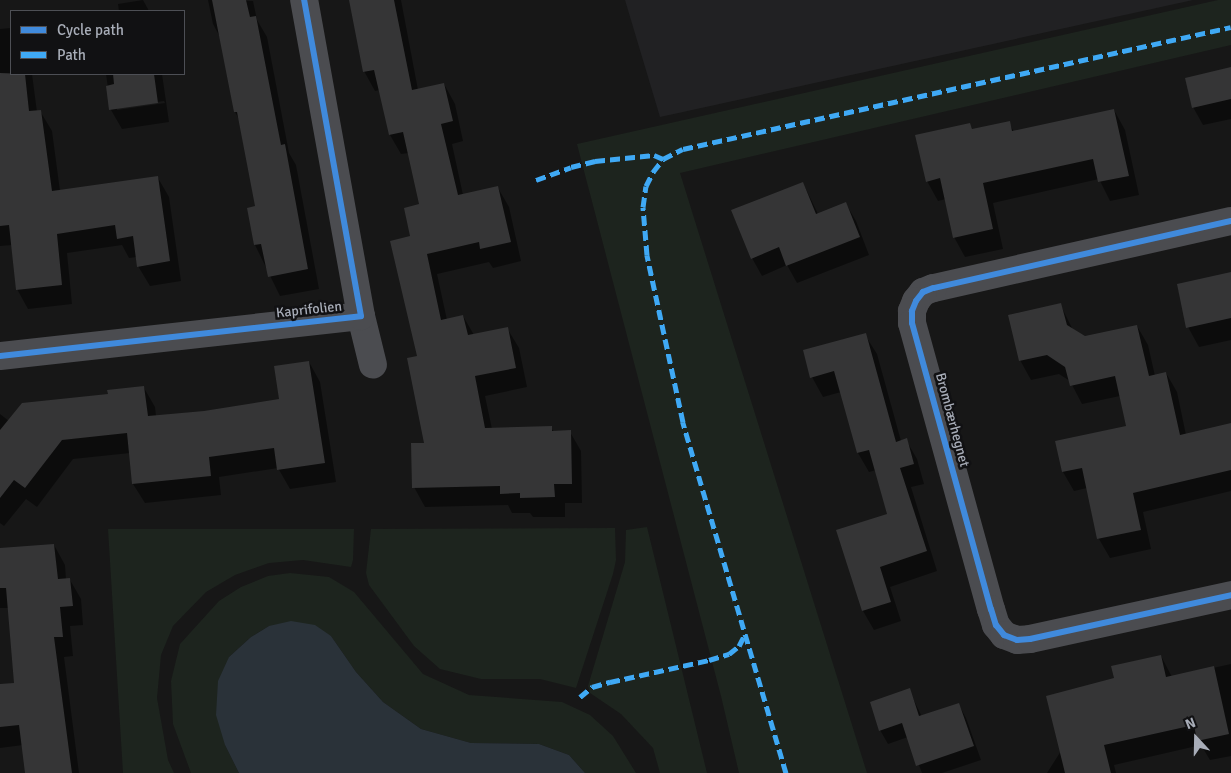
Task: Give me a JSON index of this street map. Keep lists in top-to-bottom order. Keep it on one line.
{"streets":{"street":["Kaprifolien","Brombærhegnet"]},"legend":["Cycle path","Path"],"north":"top"}
